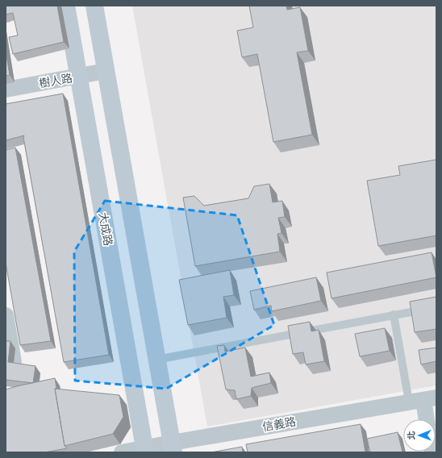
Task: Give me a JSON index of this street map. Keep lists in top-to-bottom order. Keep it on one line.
{"streets":{"main road":["大成路"],"street":["樹人路","信義路"]},"crossings":[["樹人路","大成路"],["大成路","信義路"]],"north":"left"}
